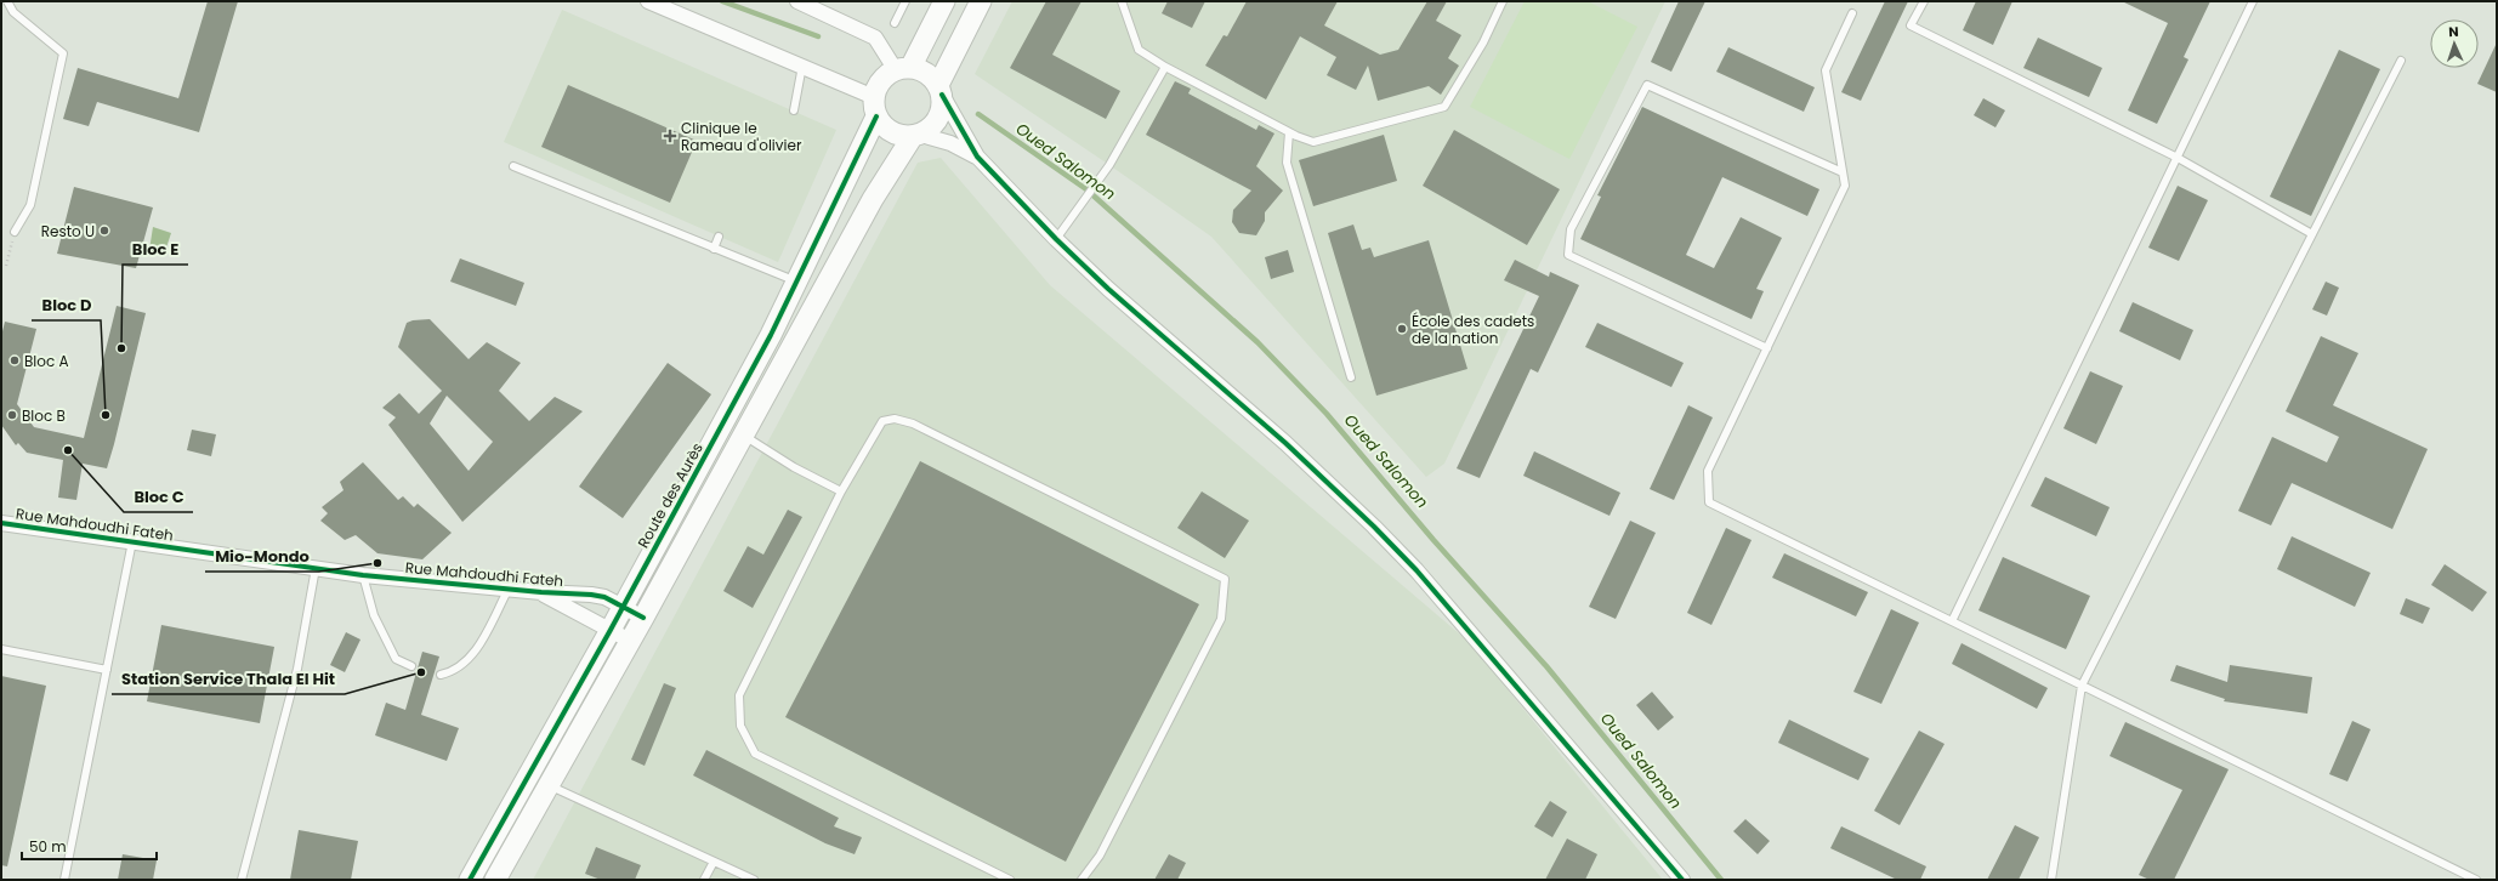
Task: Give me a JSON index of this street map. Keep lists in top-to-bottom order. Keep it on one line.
{"streets":{"street":["Route des Aurès","Rue Mahdoudhi Fateh"]},"crossings":[["Route des Aurès","Rue Mahdoudhi Fateh"]],"water":["Oued Salomon"],"places":{"health":["Clinique le Rameau d'olivier"],"other":["Resto U","École des cadets de la nation","Bloc E","Bloc A","Bloc B","Bloc D","Bloc C","Mio-Mondo","Station Service Thala El Hit"]},"scale_bar":"50 m","north":"top"}
